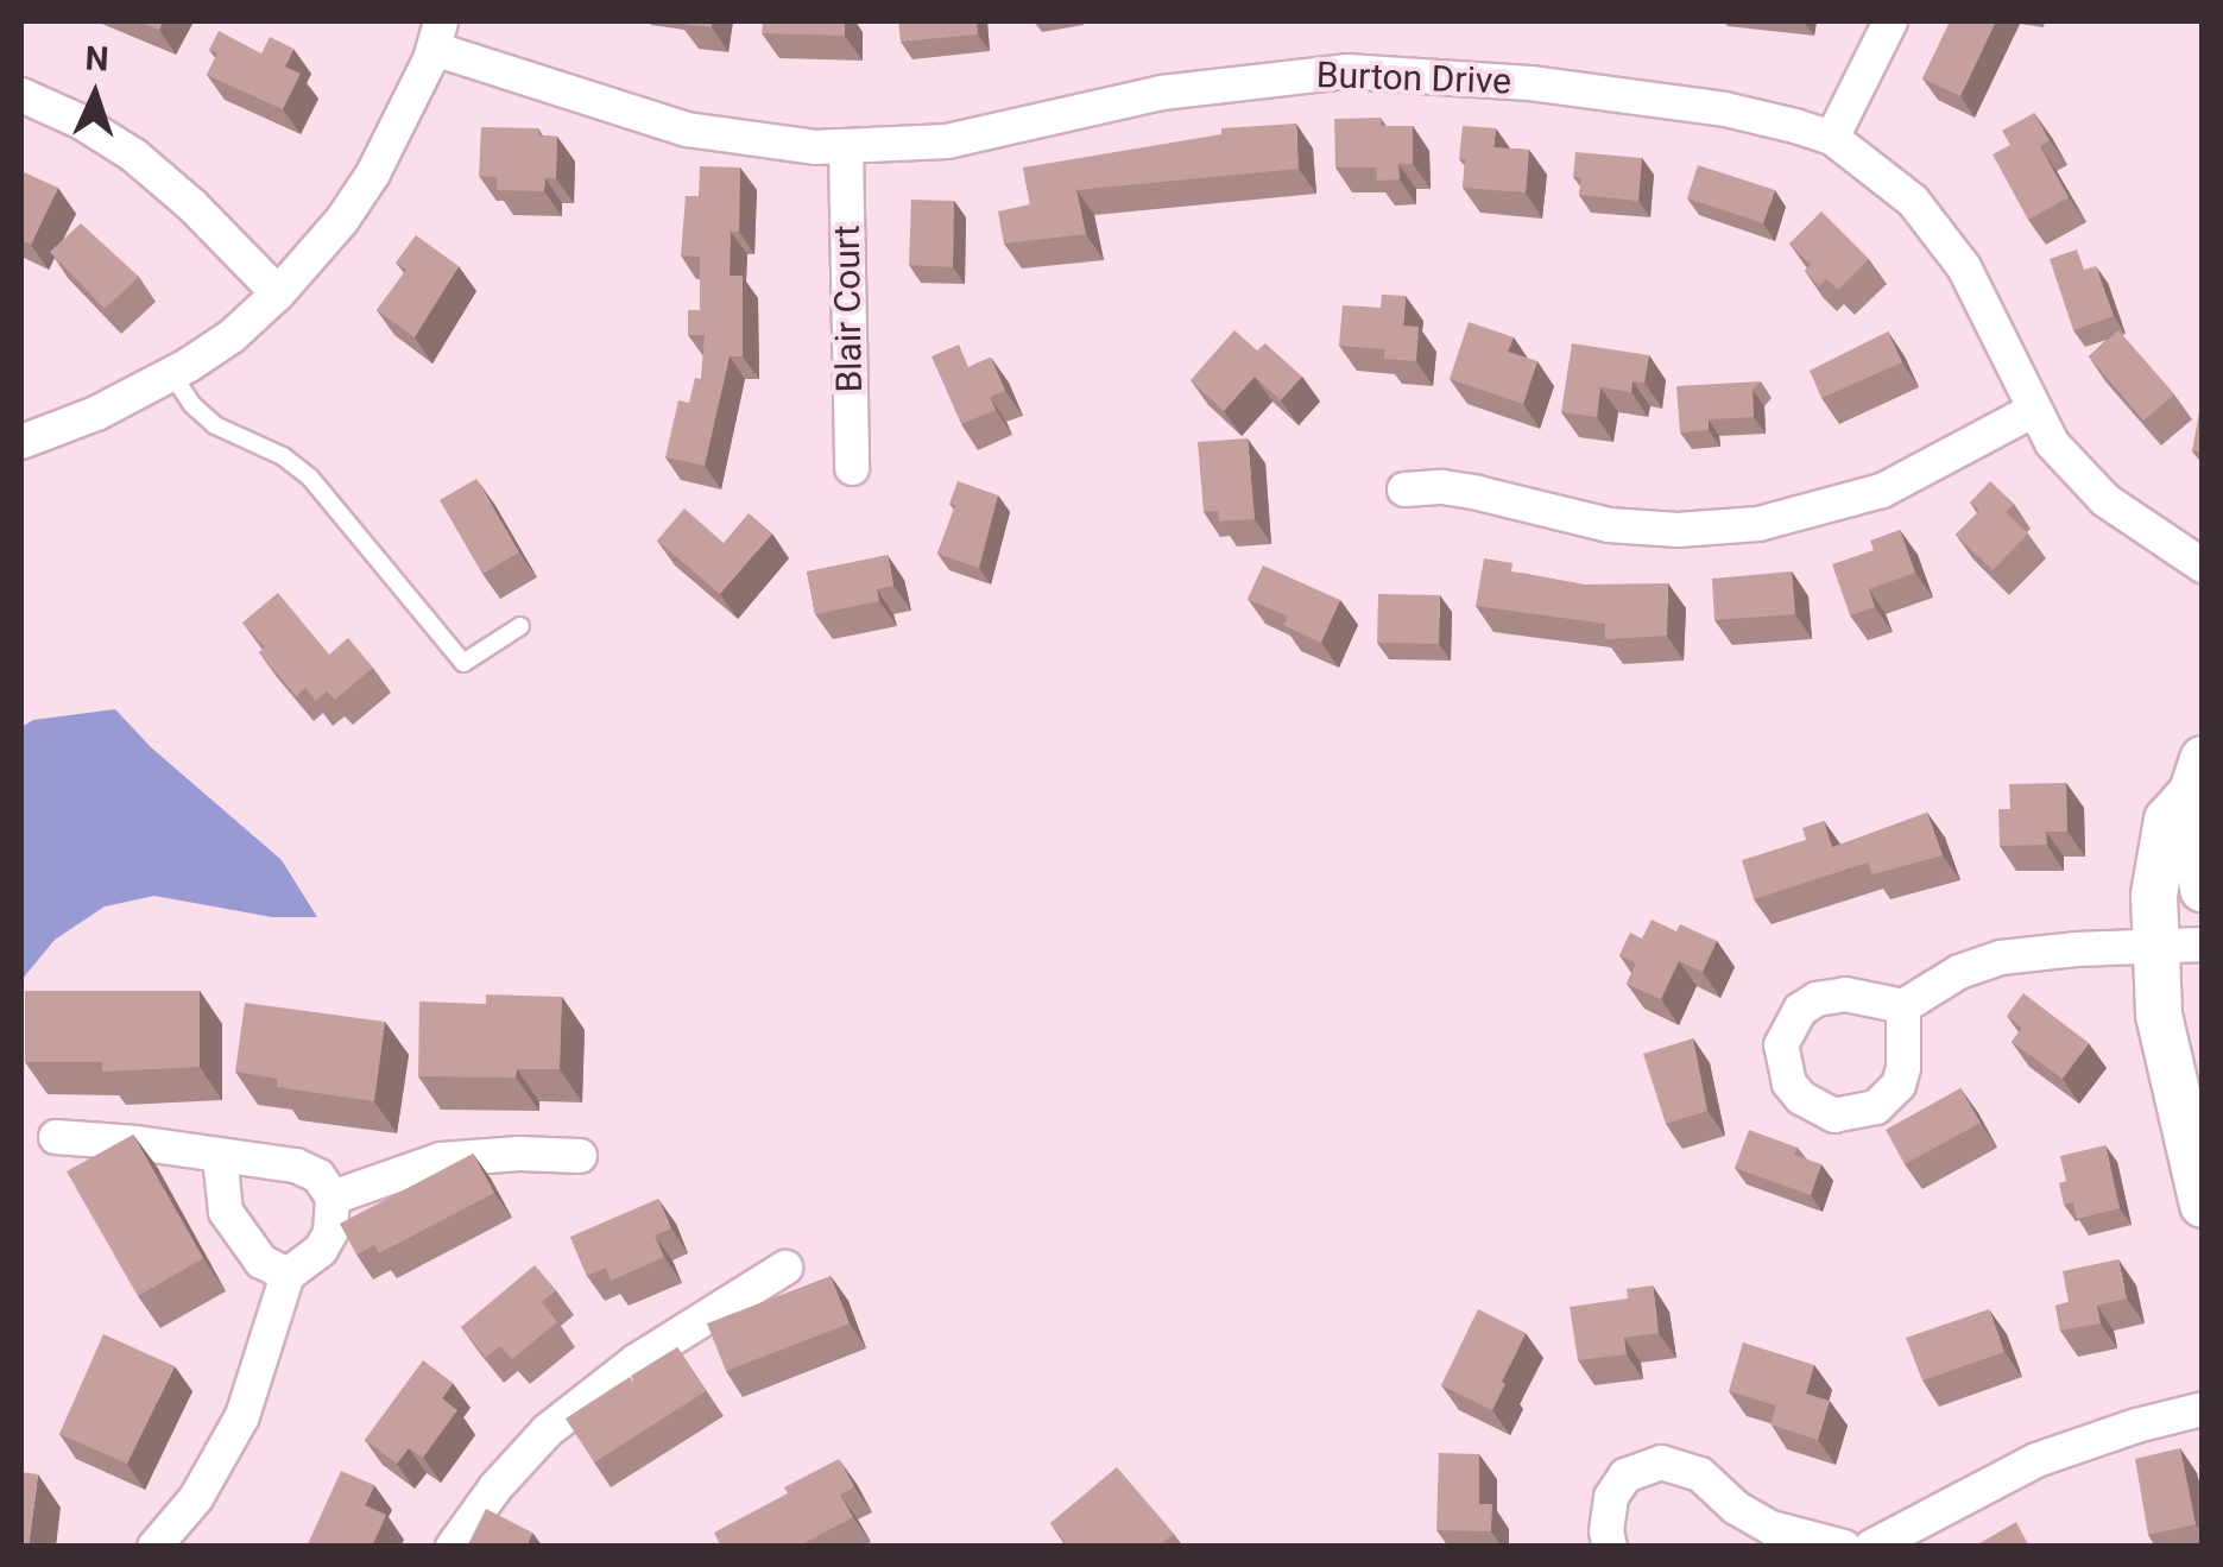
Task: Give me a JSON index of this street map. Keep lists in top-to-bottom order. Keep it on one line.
{"streets":{"street":["Burton Drive","Blair Court"]},"crossings":[["Burton Drive","Blair Court"]],"north":"top"}
